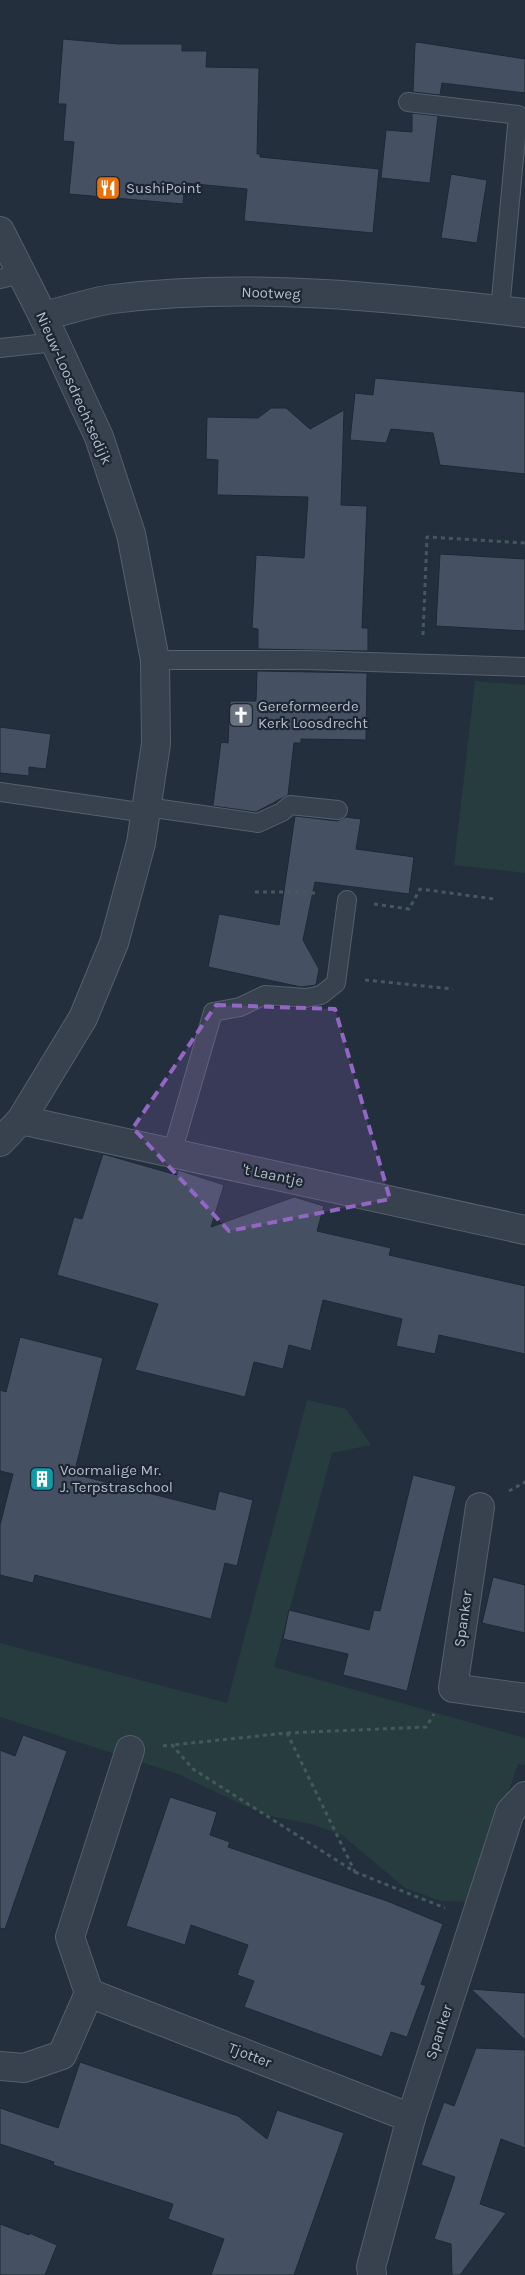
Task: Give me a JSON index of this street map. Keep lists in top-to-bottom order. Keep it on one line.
{"streets":{"street":["Nootweg","Nieuw-Loosdrechtsedijk","'t Laantje","Spanker","Tjotter"]},"crossings":[["Nootweg","Nieuw-Loosdrechtsedijk"],["Nieuw-Loosdrechtsedijk","'t Laantje"],["Spanker","Tjotter"]],"places":{"restaurant":["SushiPoint"],"church":["Gereformeerde Kerk Loosdrecht"],"building":["Voormalige Mr. J. Terpstraschool"]}}
